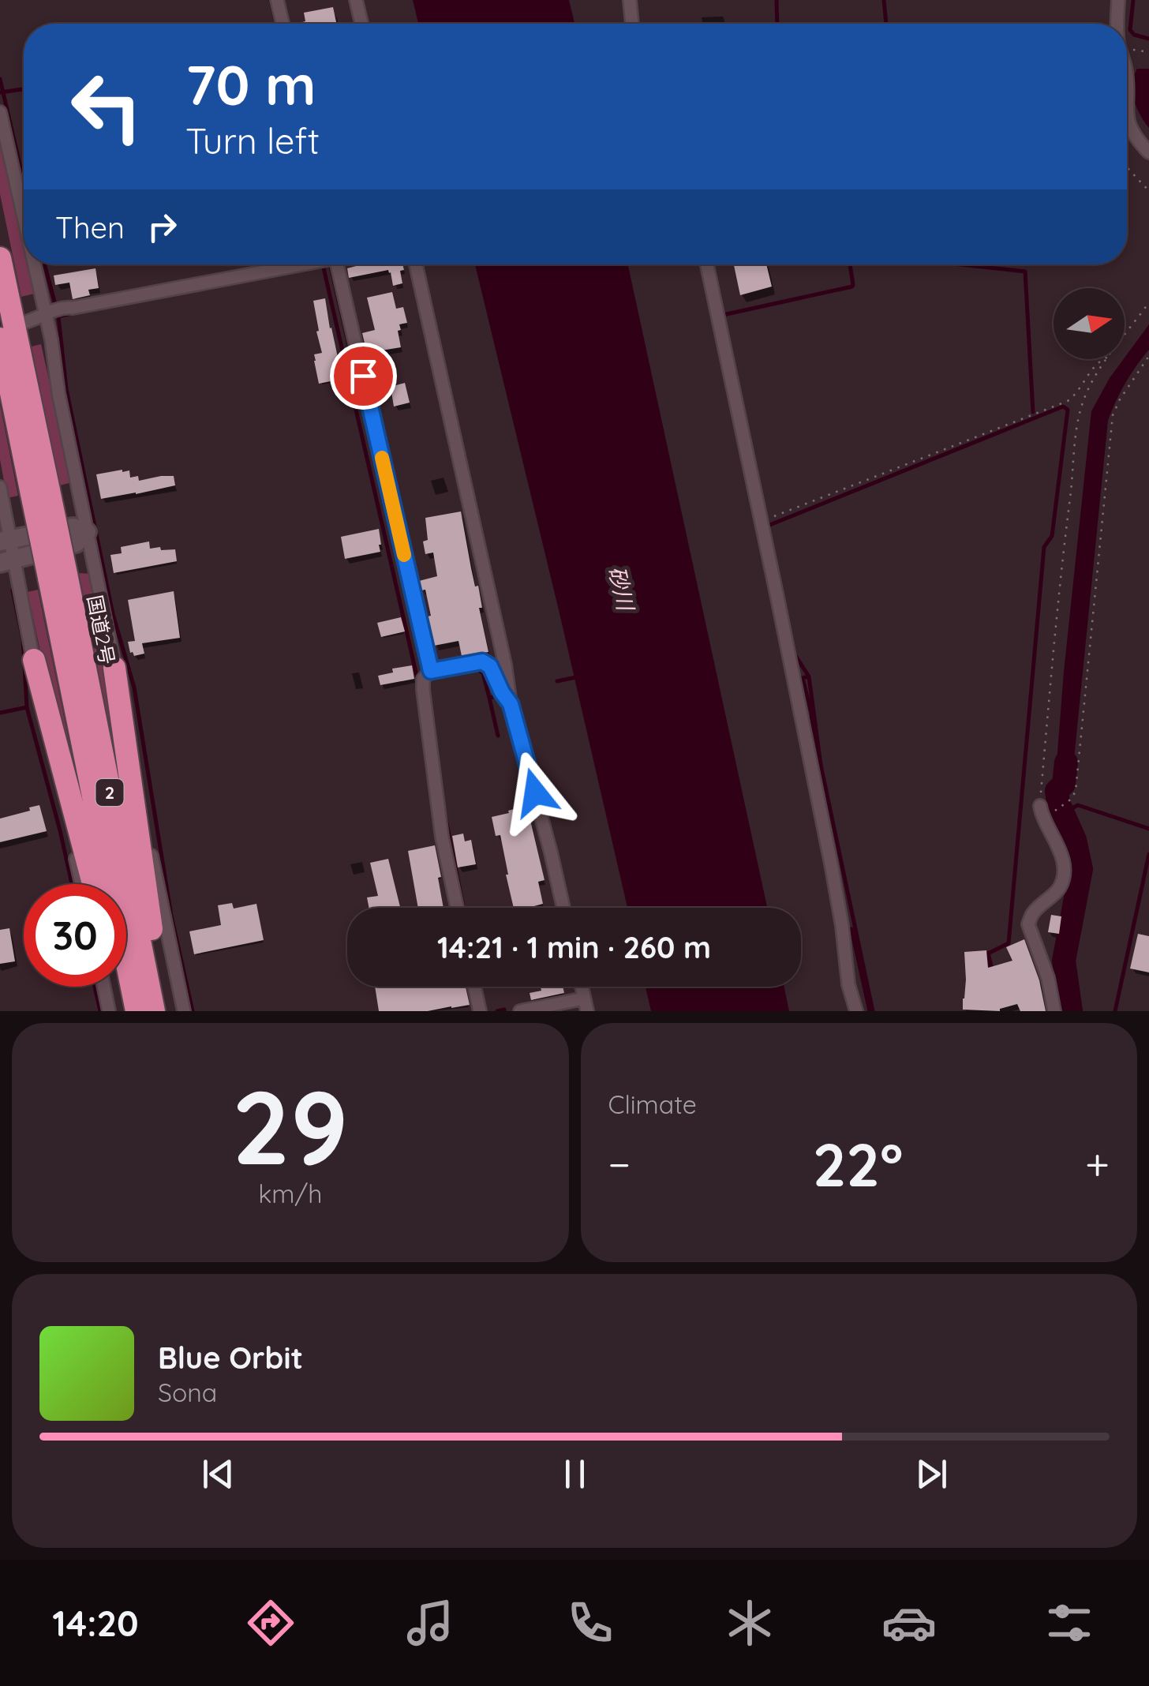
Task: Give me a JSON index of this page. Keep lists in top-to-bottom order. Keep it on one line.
{"streets":{"highway":["国道2号","2"]},"water":["砂川"],"north":"right","page":{"turn":["70 m","Turn left"],"then":"Then","limit":"30","trip":"14:21 · 1 min · 260 m","tile":[["29","km/h"],"Climate"],"heat":["−","22°","+"],"song":["Blue Orbit","Sona"],"tabs":"14:20"}}
